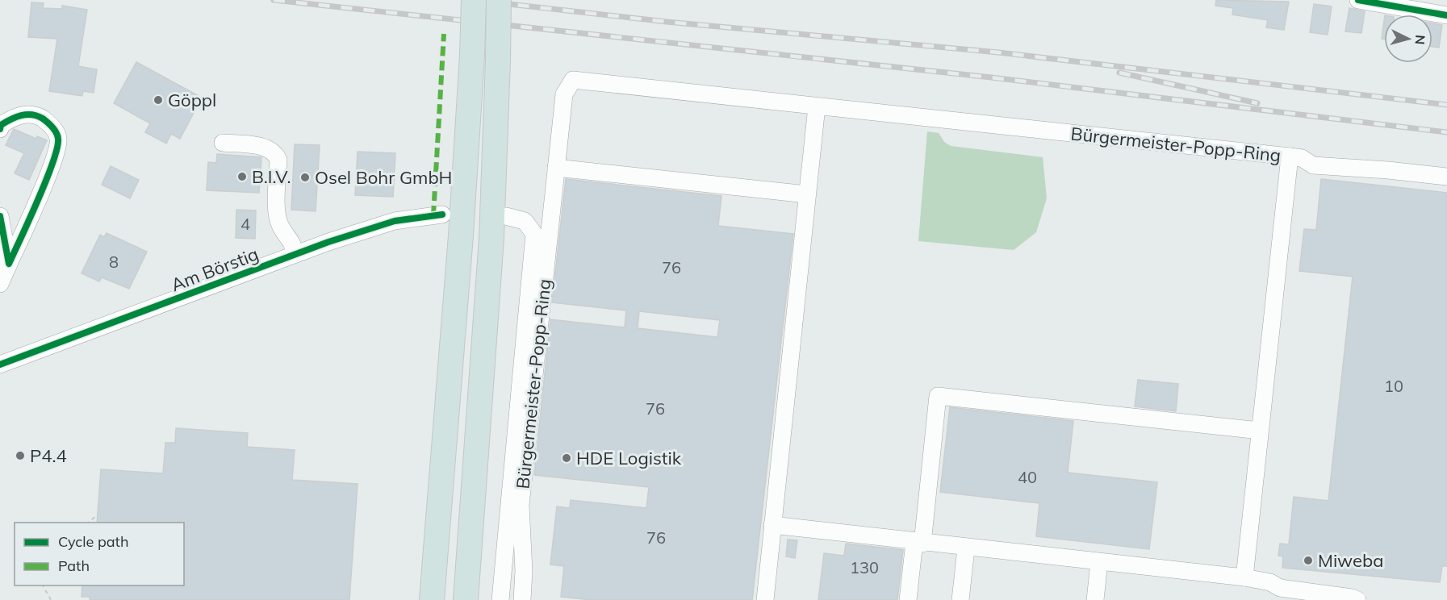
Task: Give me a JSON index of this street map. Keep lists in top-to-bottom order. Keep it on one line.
{"streets":{"street":["Bürgermeister-Popp-Ring","Am Börstig"]},"places":["Göppl","B.I.V.","Osel Bohr GmbH","P4.4","HDE Logistik","Miweba"],"house_numbers":["4","8","76","10","76","40","76","130"],"legend":["Cycle path","Path"],"north":"right"}
